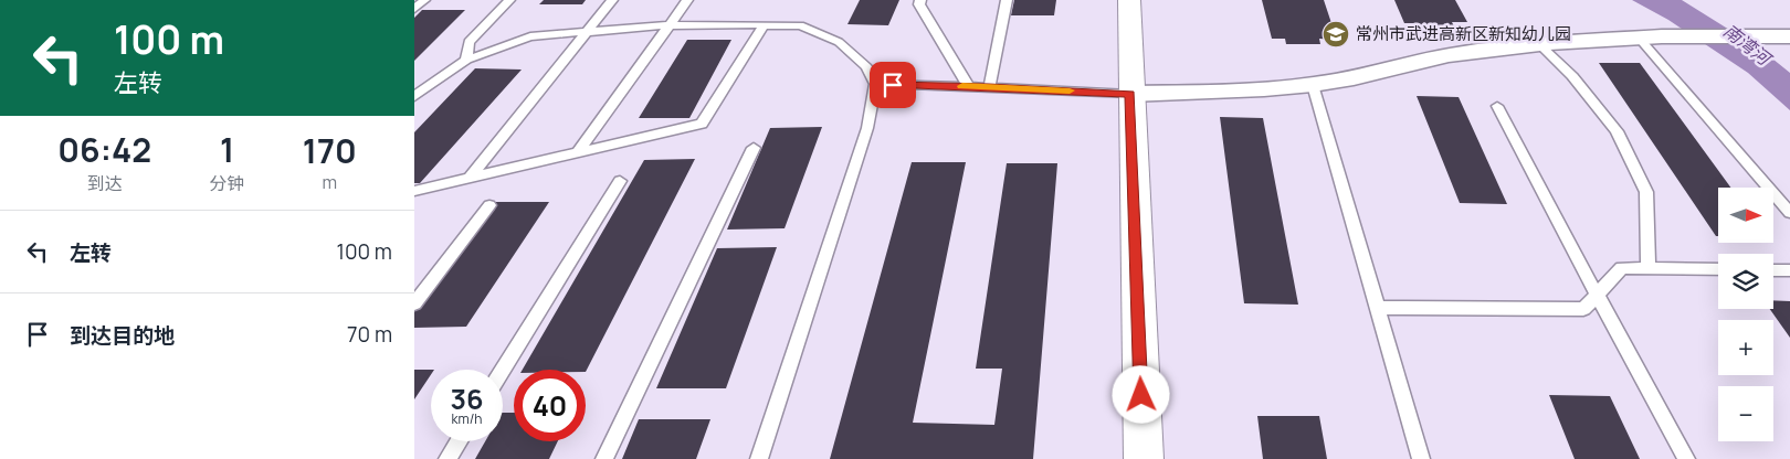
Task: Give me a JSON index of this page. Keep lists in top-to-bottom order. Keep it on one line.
{"water":["南湾河"],"places":{"school or university":["常州市武进高新区新知幼儿园"]},"north":"right","page":{"turn":["100 m","左转"],"eta":["06:42","到达","1","分钟","170","m"],"map_buttons":["+","−"],"list":[{"name":"左转","value":"100 m"},{"name":"到达目的地","value":"70 m"}],"speed":"36 km/h","limit":"40"}}
